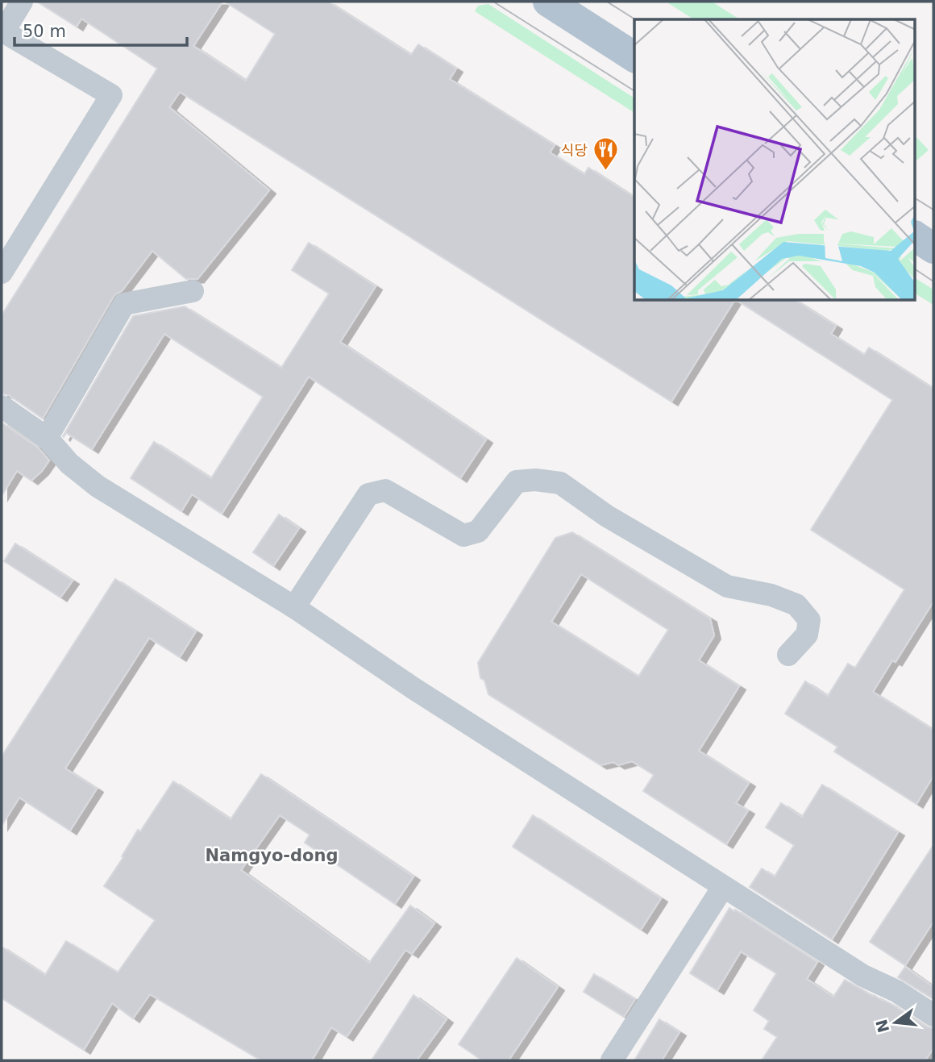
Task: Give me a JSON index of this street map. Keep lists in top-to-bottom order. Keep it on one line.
{"districts":["Namgyo-dong"],"places":{"restaurant":["식당"]},"scale_bar":"50 m","north":"left"}
